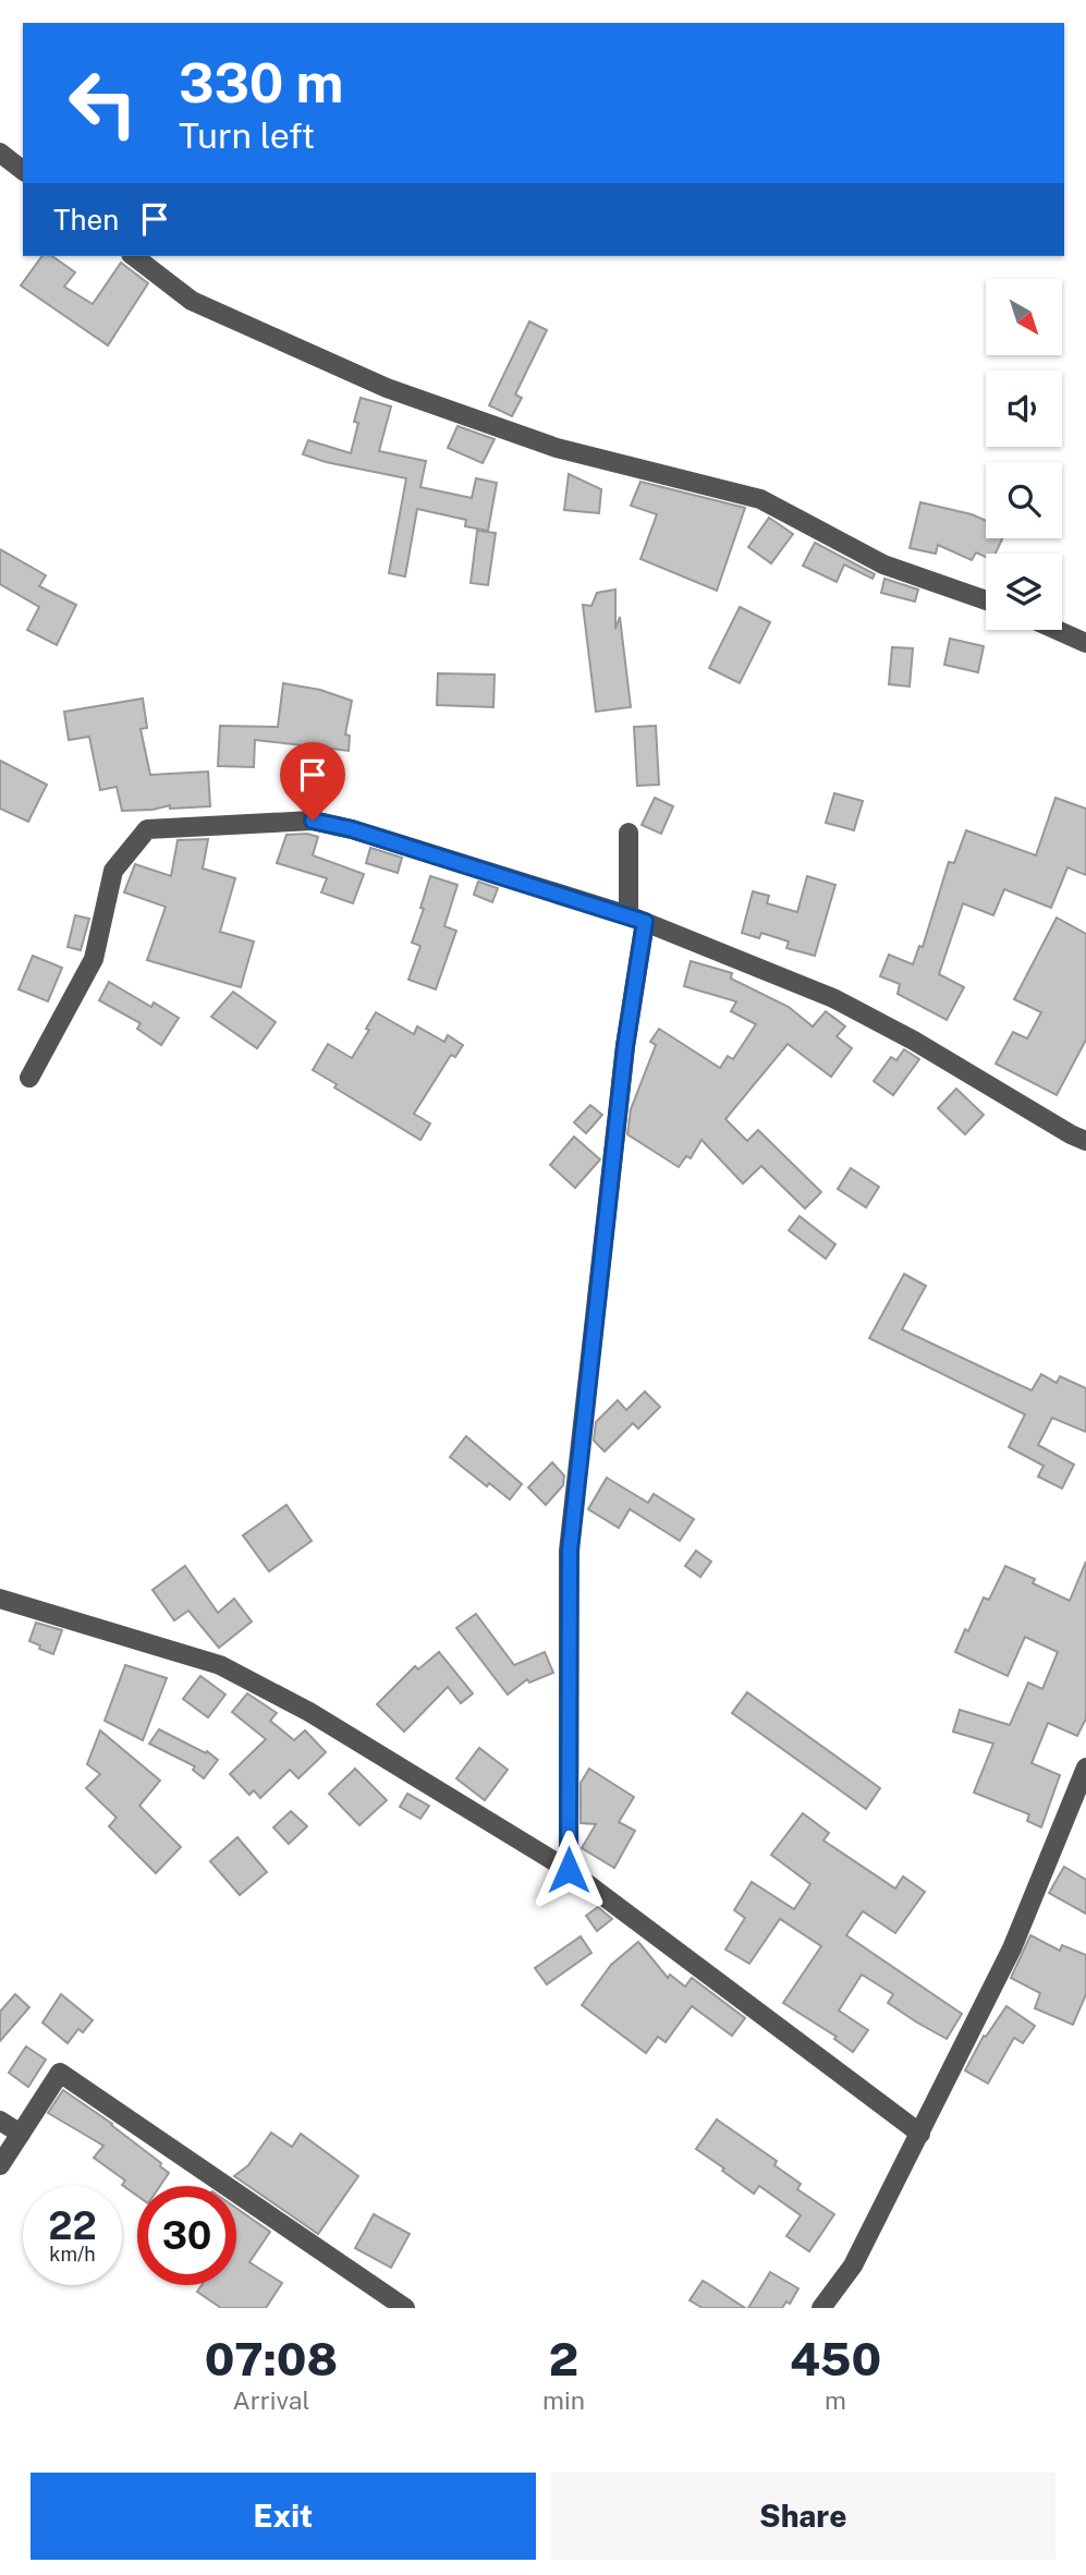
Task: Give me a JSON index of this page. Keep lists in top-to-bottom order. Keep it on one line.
{"north":"bottom right","page":{"turn":["330 m","Turn left"],"then":"Then","speed":"22 km/h","limit":"30","eta":["07:08","Arrival","2","min","450","m"],"buttons":["Exit","Share"]}}
